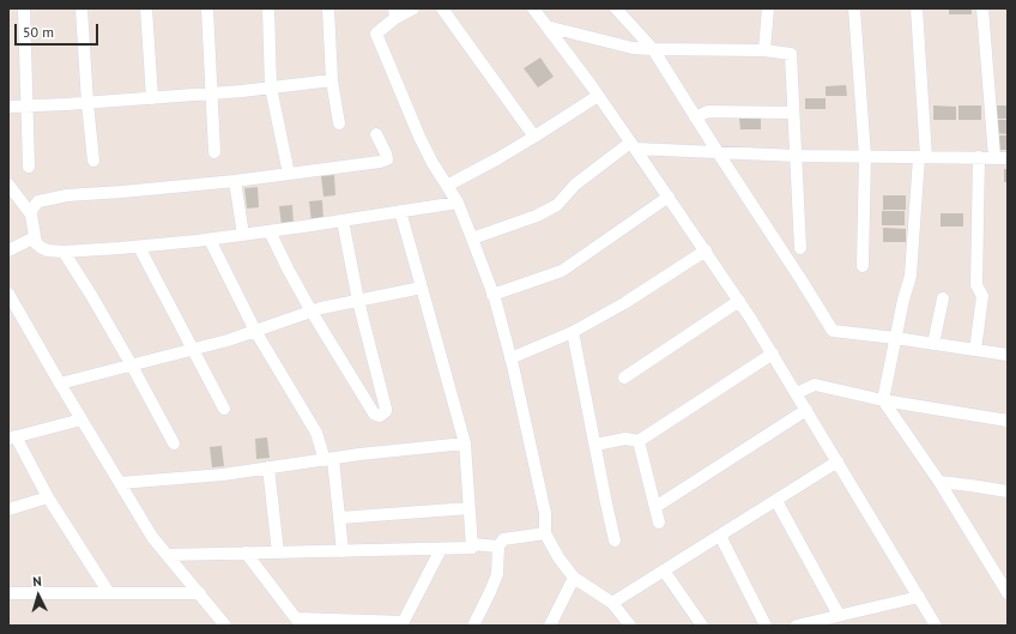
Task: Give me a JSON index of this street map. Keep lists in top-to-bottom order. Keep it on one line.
{"scale_bar":"50 m","north":"top"}
